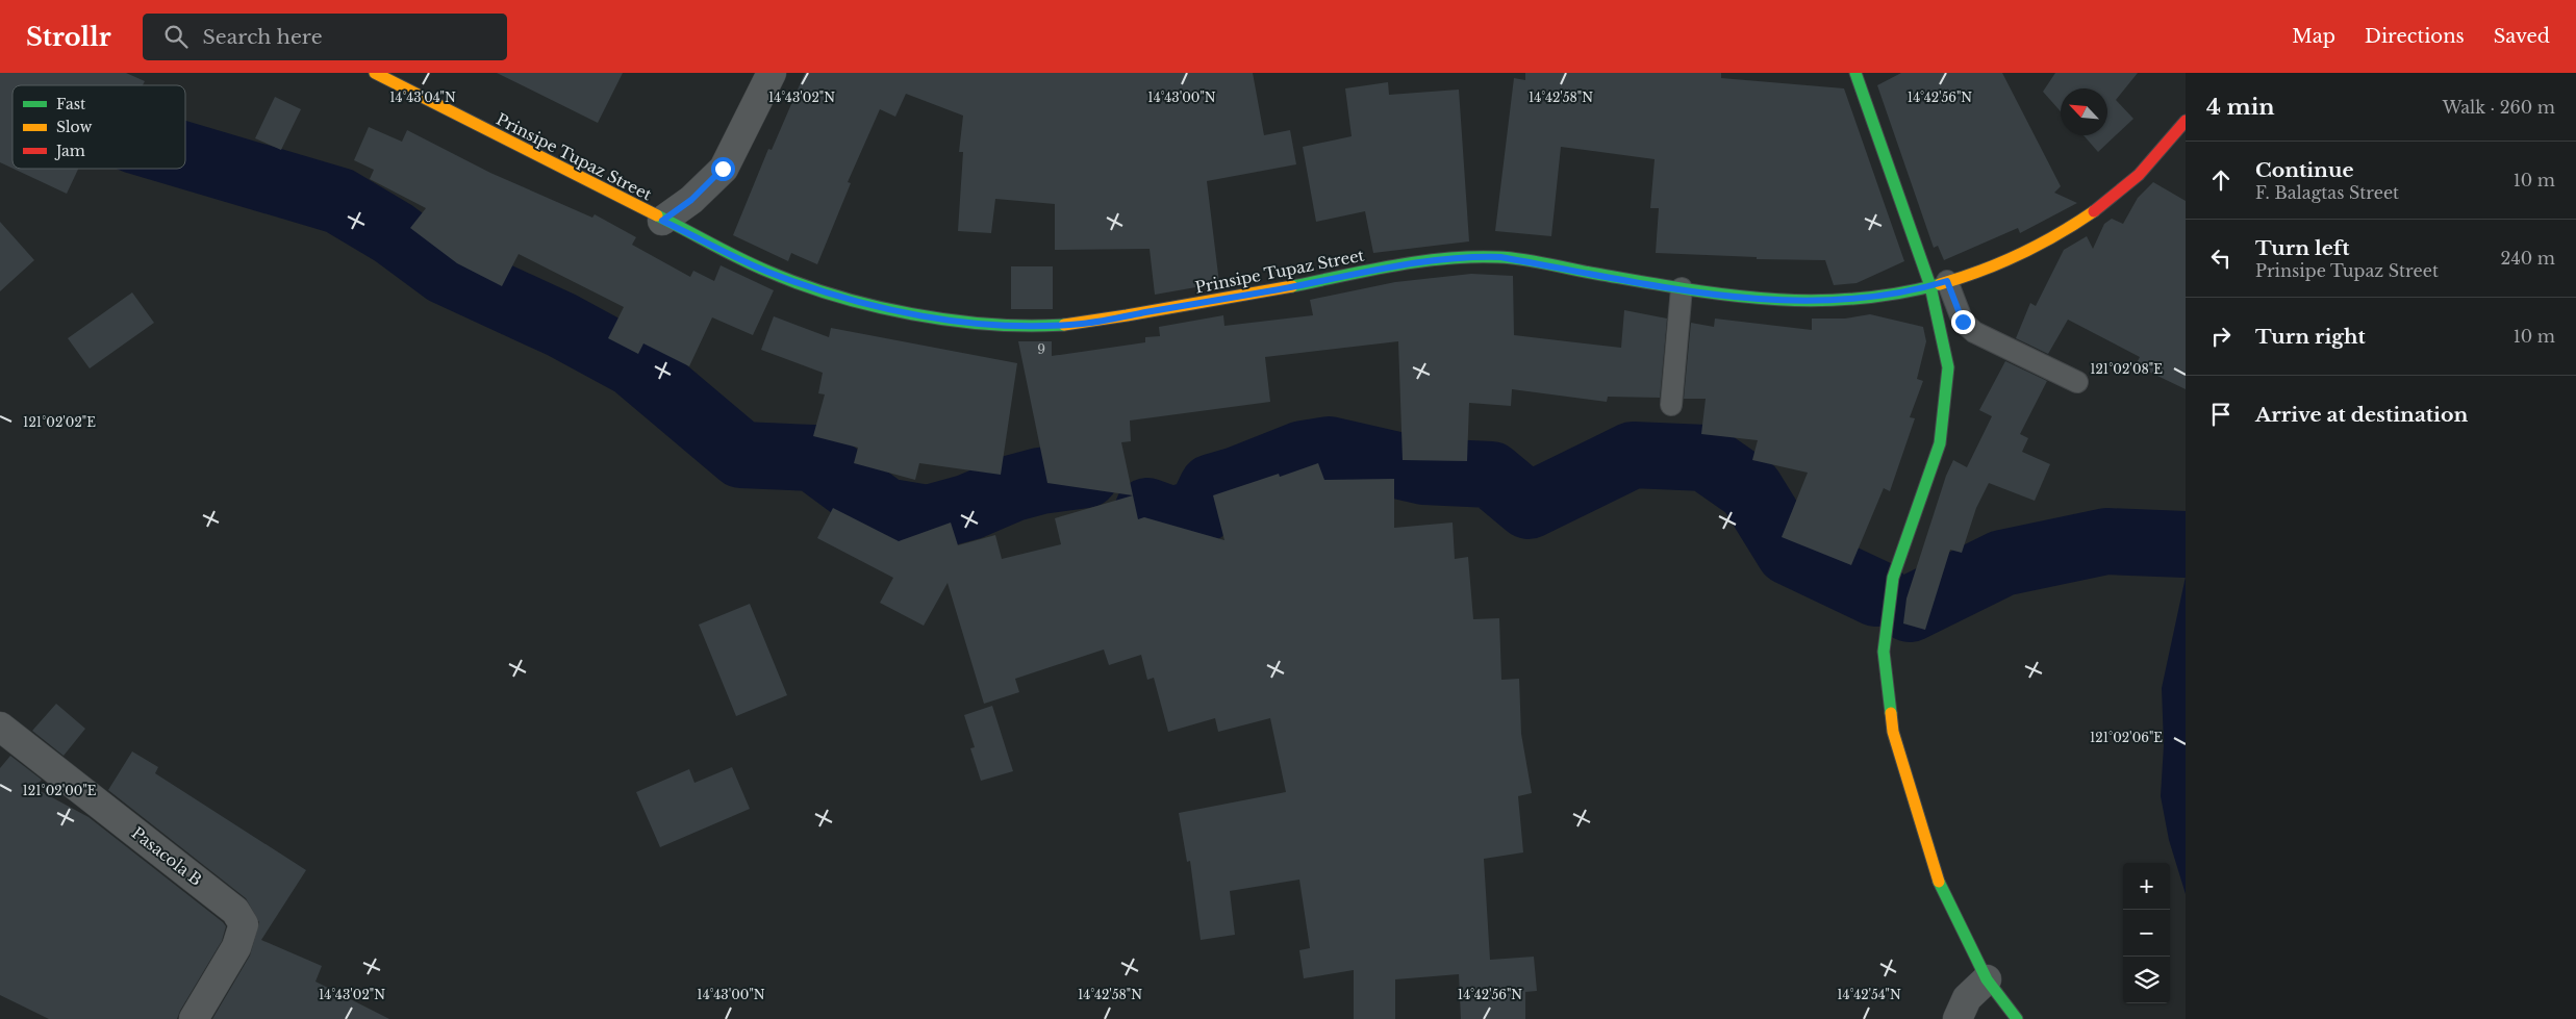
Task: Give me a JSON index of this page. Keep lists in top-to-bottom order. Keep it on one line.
{"streets":{"street":["Prinsipe Tupaz Street","Pasacola B"]},"house_numbers":["9"],"legend":["Fast","Slow","Jam"],"north":"top left","page":{"header":"Strollr","search":"Search here","nav":["Map","Directions","Saved"],"heading":["4 min","Walk · 260 m"],"list":[["Continue","F. Balagtas Street","10 m"],["Turn left","Prinsipe Tupaz Street","240 m"],["Turn right","10 m"],"Arrive at destination"],"map_buttons":["+","−"]},"coordinates":["14°43'04\"N","14°43'02\"N","14°43'00\"N","14°42'58\"N","14°42'56\"N","121°02'08\"E","121°02'02\"E","121°02'06\"E","121°02'00\"E","14°42'54\"N"]}
